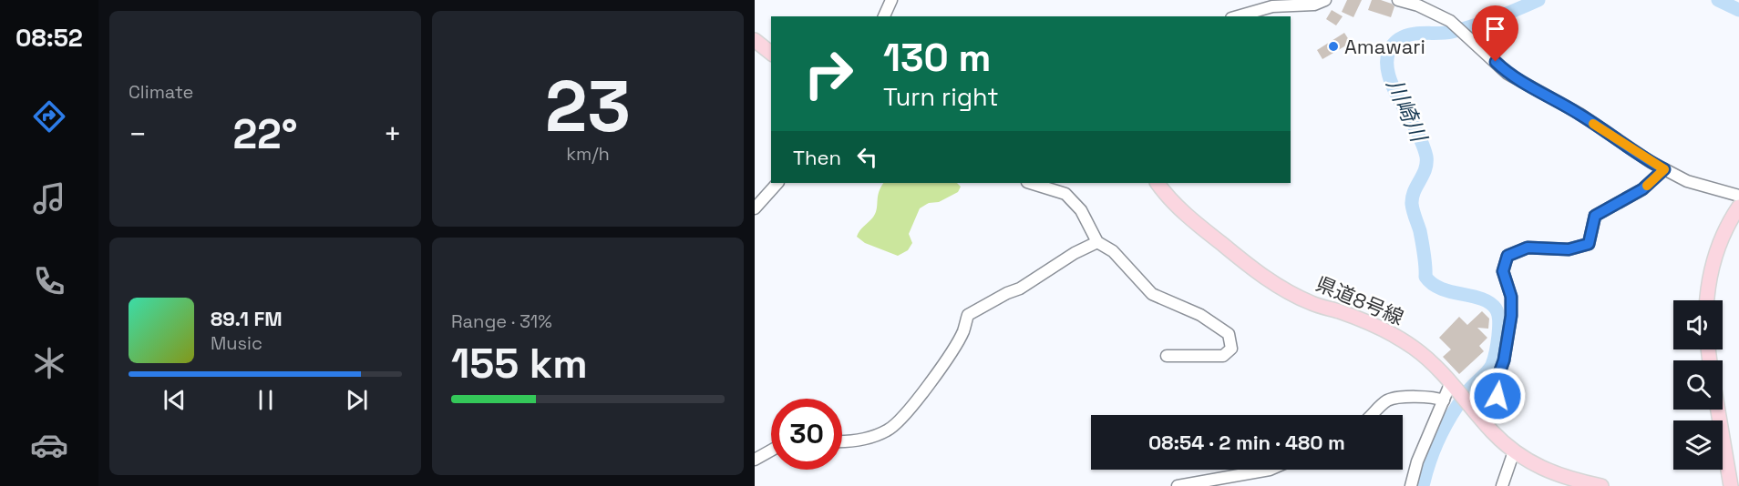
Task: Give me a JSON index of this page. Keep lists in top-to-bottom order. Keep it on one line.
{"streets":{"main road":["県道8号線"]},"water":["川崎川"],"places":["Amawari"],"page":{"tabs":"08:52","tile":["Climate",["23","km/h"],["Range · 31%","155 km"]],"turn":["130 m","Turn right"],"heat":["−","22°","+"],"then":"Then","song":["89.1 FM","Music"],"limit":"30","trip":"08:54 · 2 min · 480 m"}}
